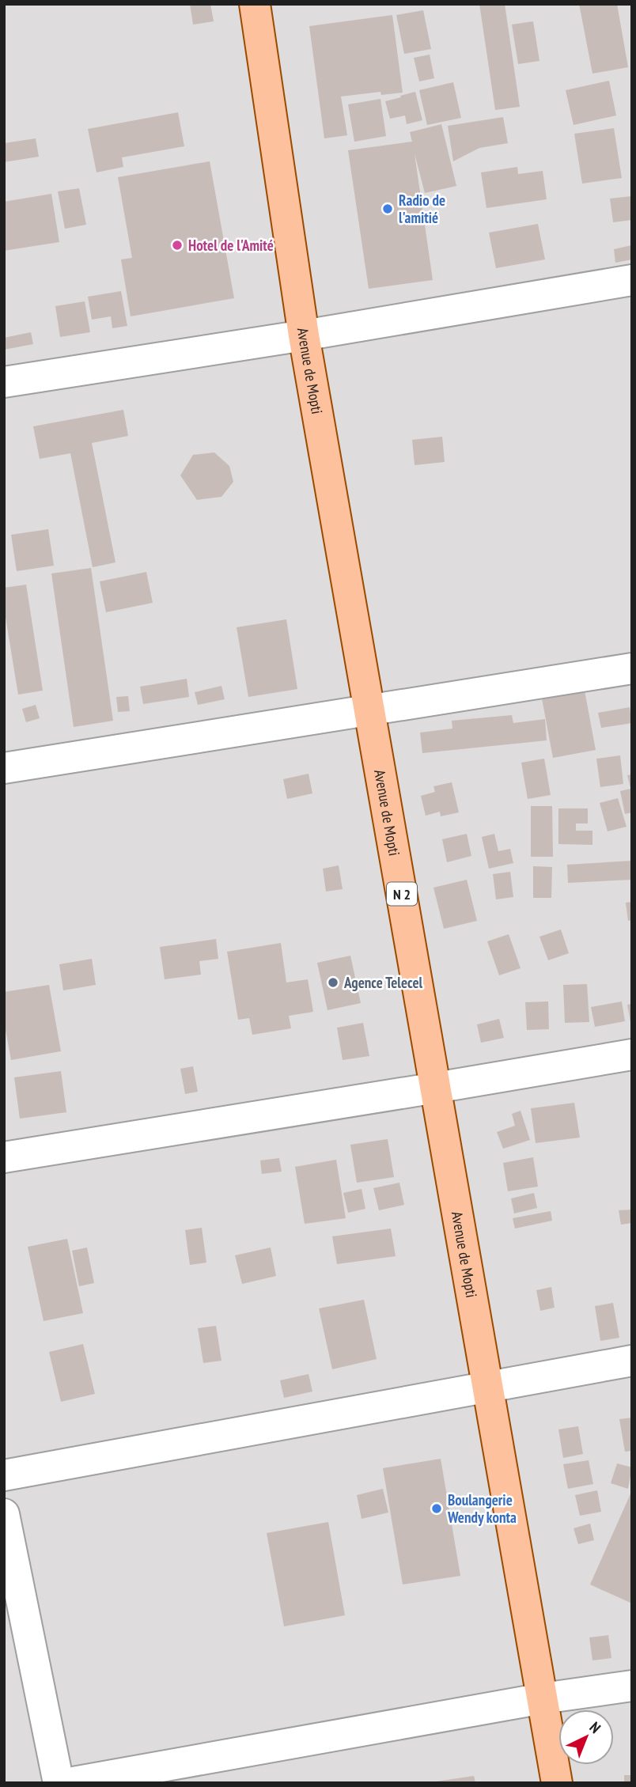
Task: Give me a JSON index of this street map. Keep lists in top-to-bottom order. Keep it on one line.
{"streets":{"main road":["Avenue de Mopti","N 2"]},"places":["Radio de l'amitié","Hotel de l'Amité","Agence Telecel","Boulangerie Wendy konta"],"north":"top right"}
